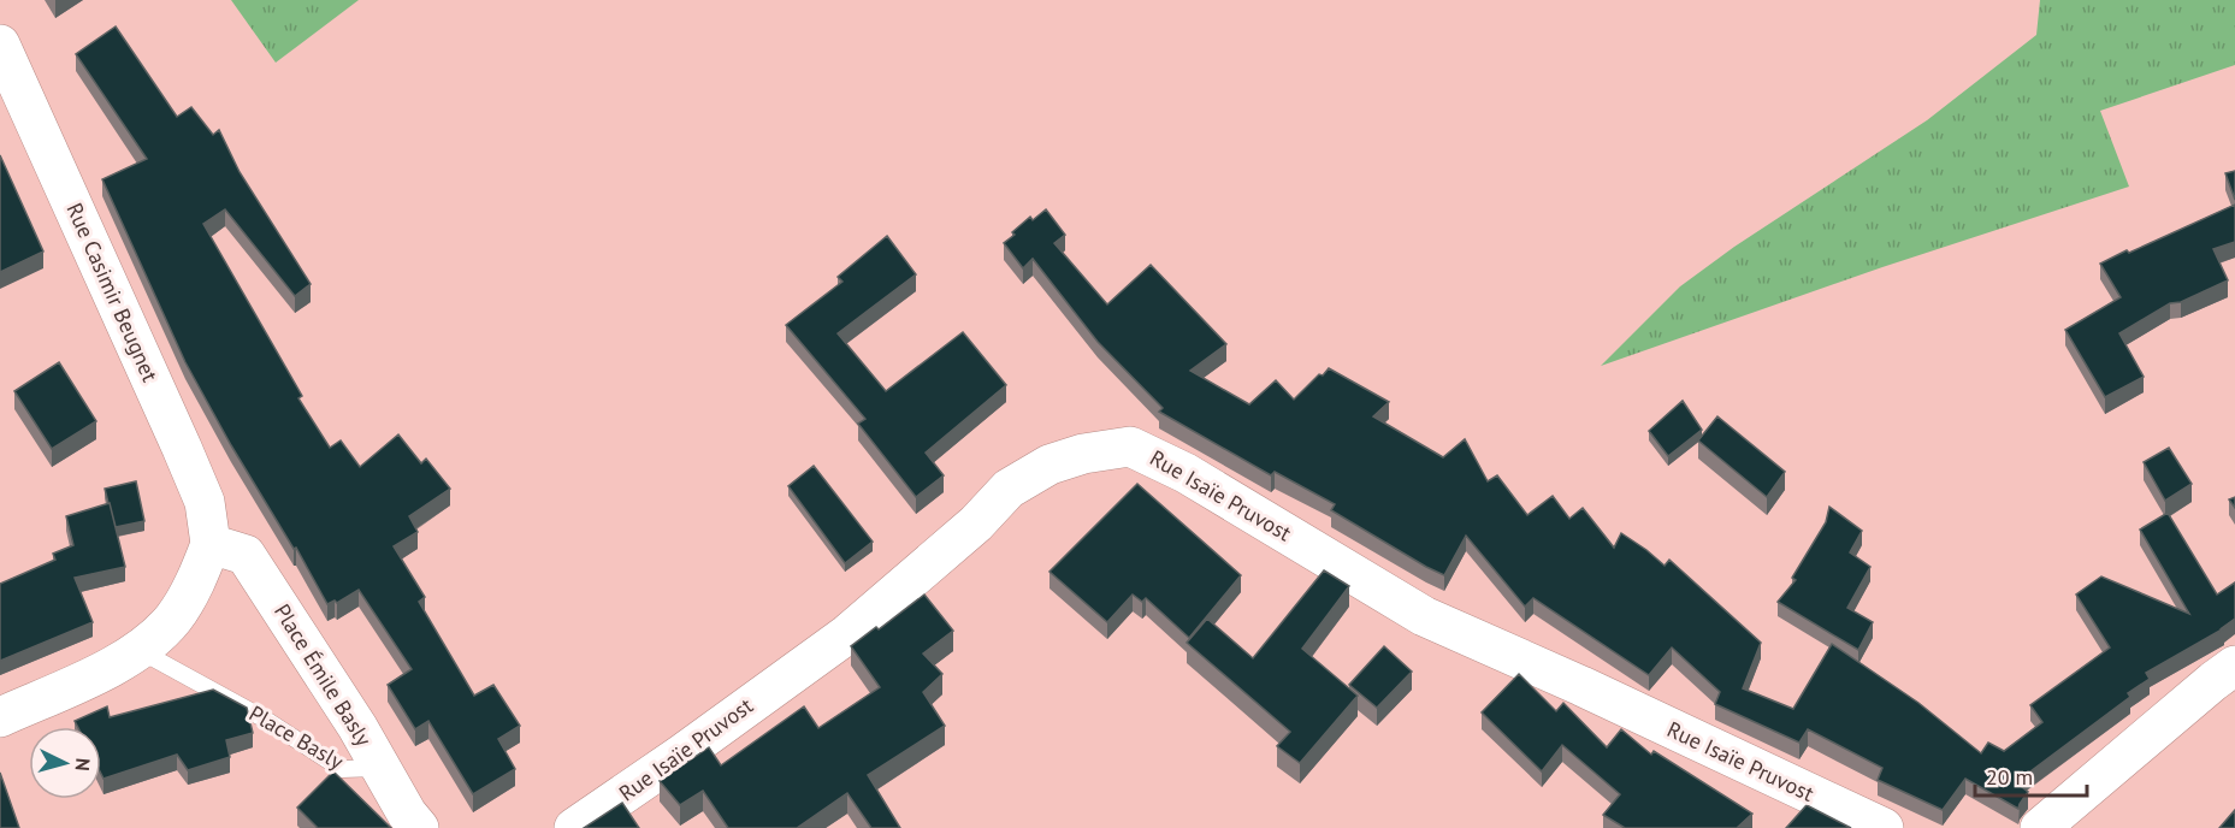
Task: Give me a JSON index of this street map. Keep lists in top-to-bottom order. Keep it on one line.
{"streets":{"street":["Rue Casimir Beugnet","Rue Isaïe Pruvost","Place Émile Basly"],"lane":["Place Basly"]},"crossings":[["Rue Casimir Beugnet","Place Émile Basly"],["Place Émile Basly","Place Basly"]],"scale_bar":"20 m","north":"right"}
